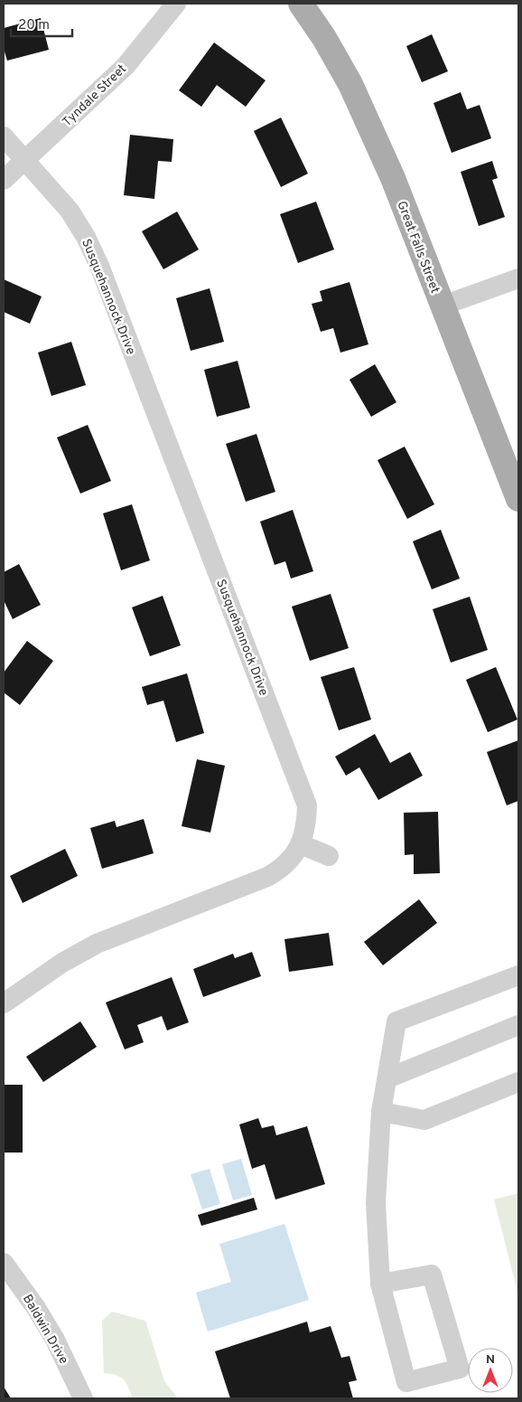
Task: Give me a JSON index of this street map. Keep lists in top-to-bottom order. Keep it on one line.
{"streets":{"main road":["Great Falls Street"],"street":["Tyndale Street","Susquehannock Drive","Baldwin Drive"]},"crossings":[["Tyndale Street","Susquehannock Drive"]],"scale_bar":"20 m","north":"top"}
